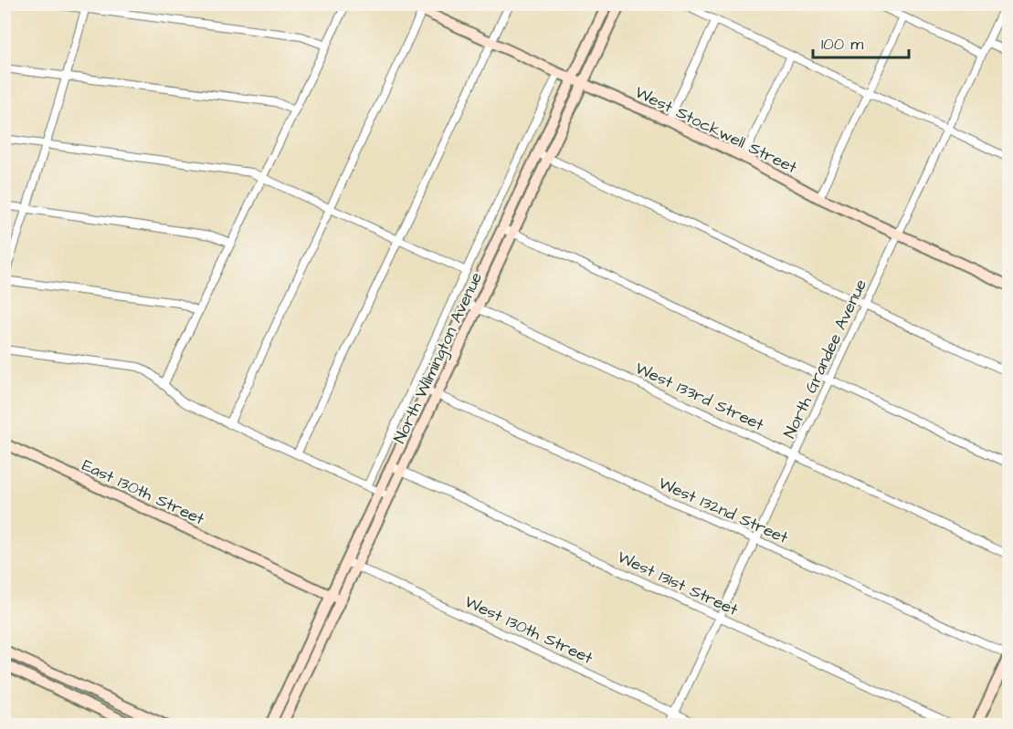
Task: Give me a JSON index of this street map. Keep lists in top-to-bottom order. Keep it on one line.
{"streets":{"main road":["West Stockwell Street","North Wilmington Avenue","East 130th Street"],"street":["North Grandee Avenue","West 133rd Street","West 132nd Street","West 131st Street","West 130th Street"]},"crossings":[["West Stockwell Street","North Wilmington Avenue"],["West Stockwell Street","North Grandee Avenue"],["North Wilmington Avenue","West 133rd Street"],["North Wilmington Avenue","East 130th Street"],["North Wilmington Avenue","West 132nd Street"],["North Wilmington Avenue","West 131st Street"],["North Wilmington Avenue","West 130th Street"],["North Grandee Avenue","West 133rd Street"],["North Grandee Avenue","West 132nd Street"],["North Grandee Avenue","West 131st Street"],["North Grandee Avenue","West 130th Street"]],"scale_bar":"100 m"}
